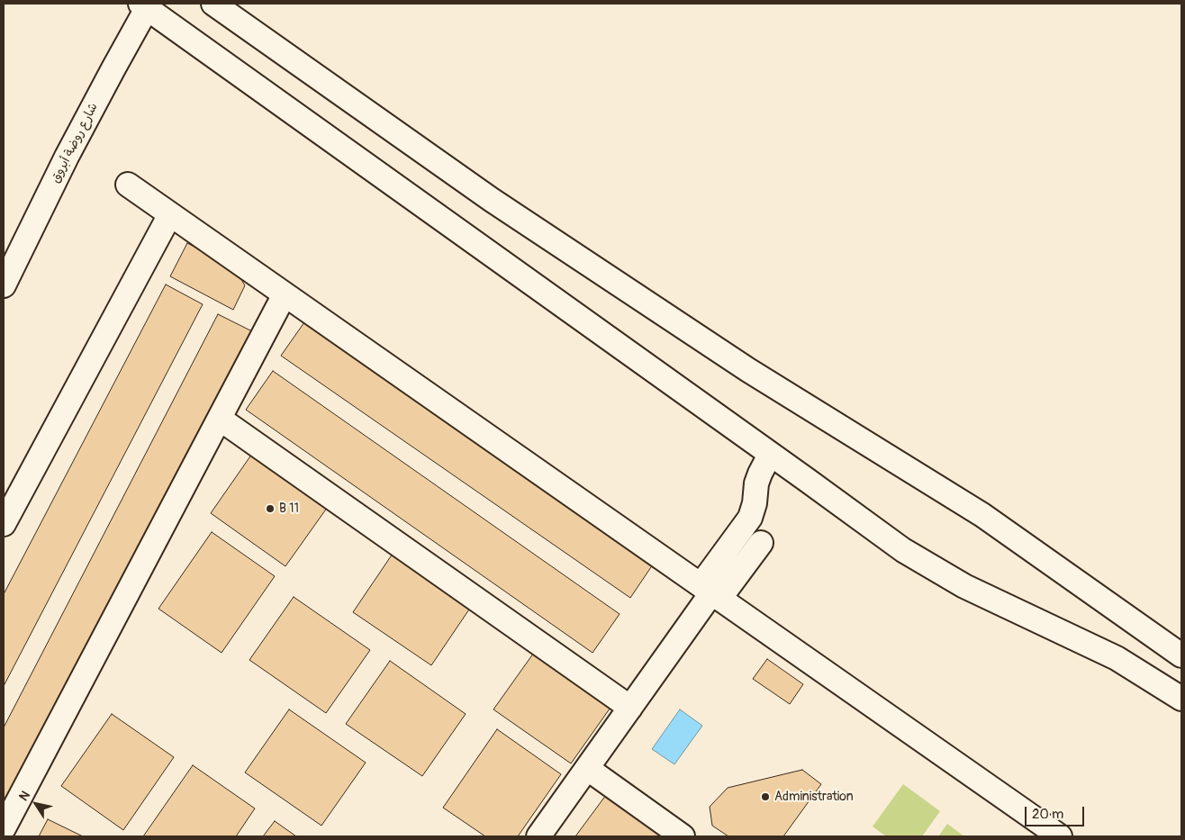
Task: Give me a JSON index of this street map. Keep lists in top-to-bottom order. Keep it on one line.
{"streets":{"street":["شارع روضة أبروق"]},"places":["B 11","Administration"],"scale_bar":"20 m","north":"top left"}
